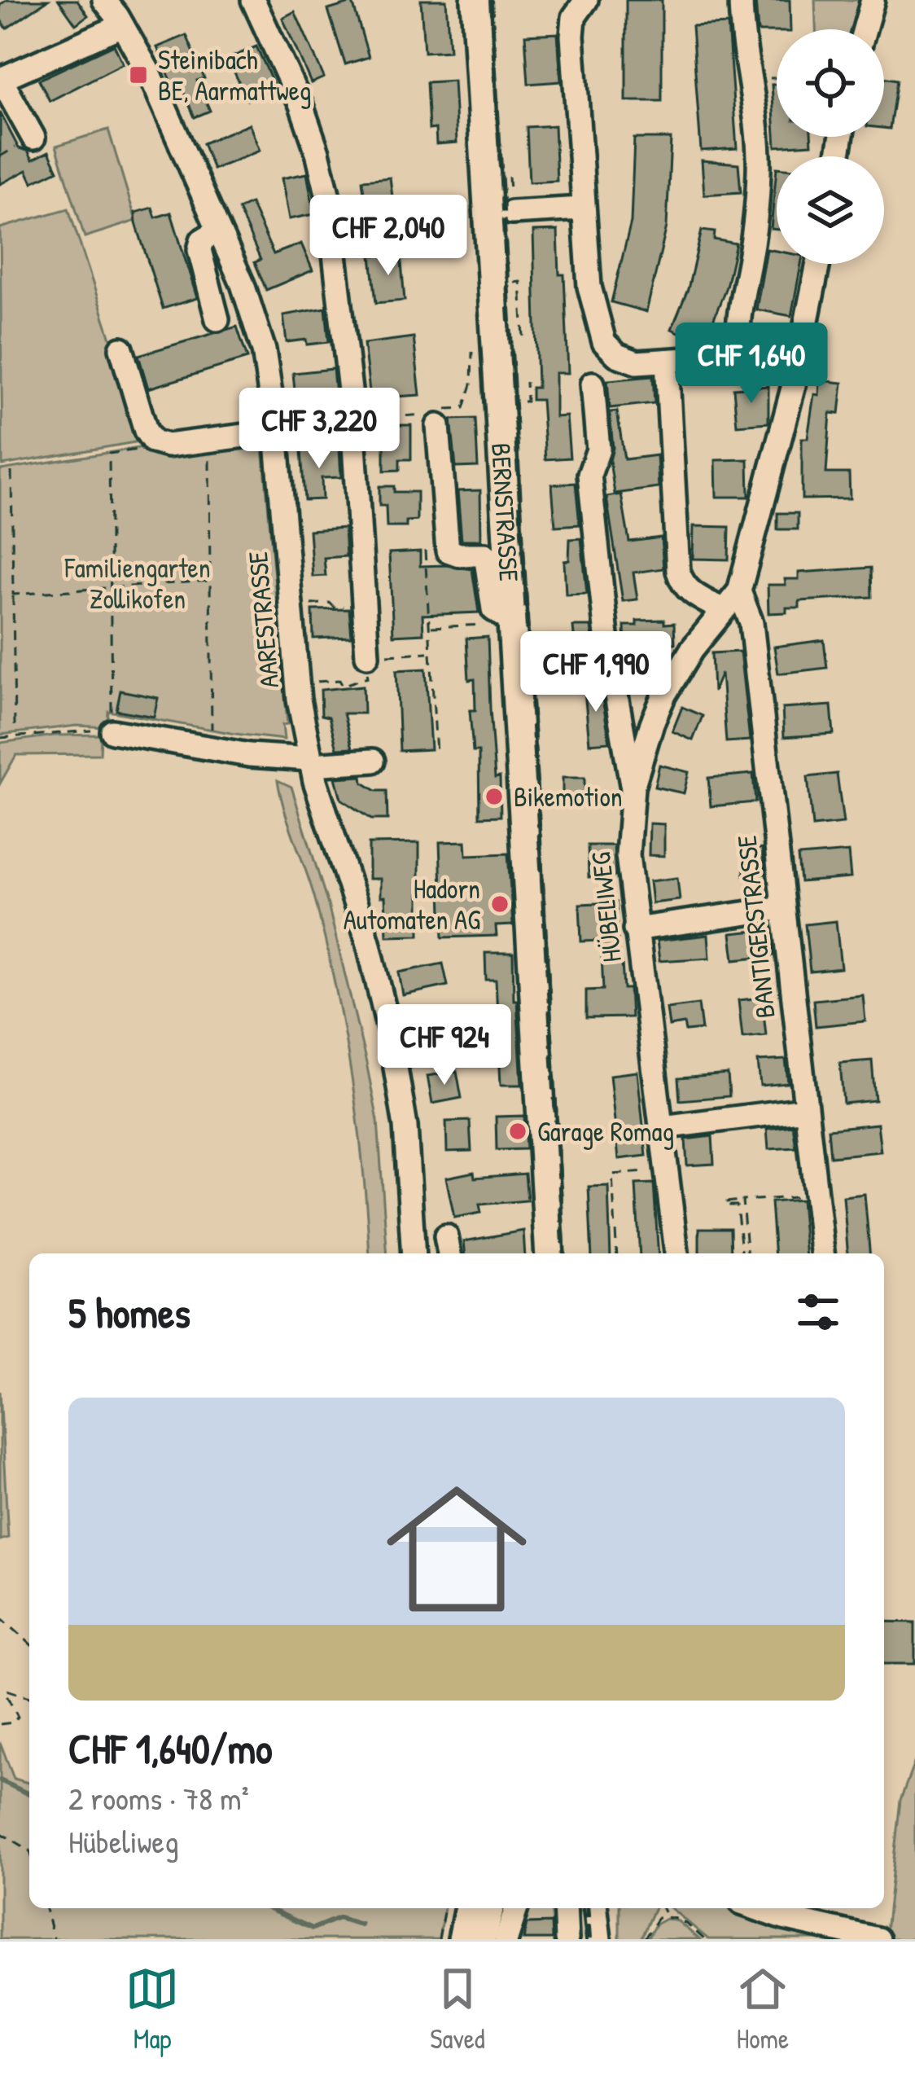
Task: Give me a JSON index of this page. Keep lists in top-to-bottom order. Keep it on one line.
{"streets":{"main road":["BERNSTRASSE"],"street":["AARESTRASSE","HÜBELIWEG","BANTIGERSTRASSE"]},"crossings":[["HÜBELIWEG","BANTIGERSTRASSE"]],"parks":["Familiengarten Zollikofen"],"places":{"transit":["Steinibach BE, Aarmattweg"],"other":["Bikemotion","Hadorn Automaten AG","Garage Romag"]},"page":{"price":["CHF 2,040","CHF 1,640","CHF 3,220","CHF 1,990","CHF 924"],"heading":"5 homes","list":[{"name":"CHF 1,640/mo","note":"2 rooms · 78 m² · Hübeliweg"}],"tabs":["Map","Saved","Home"]}}
